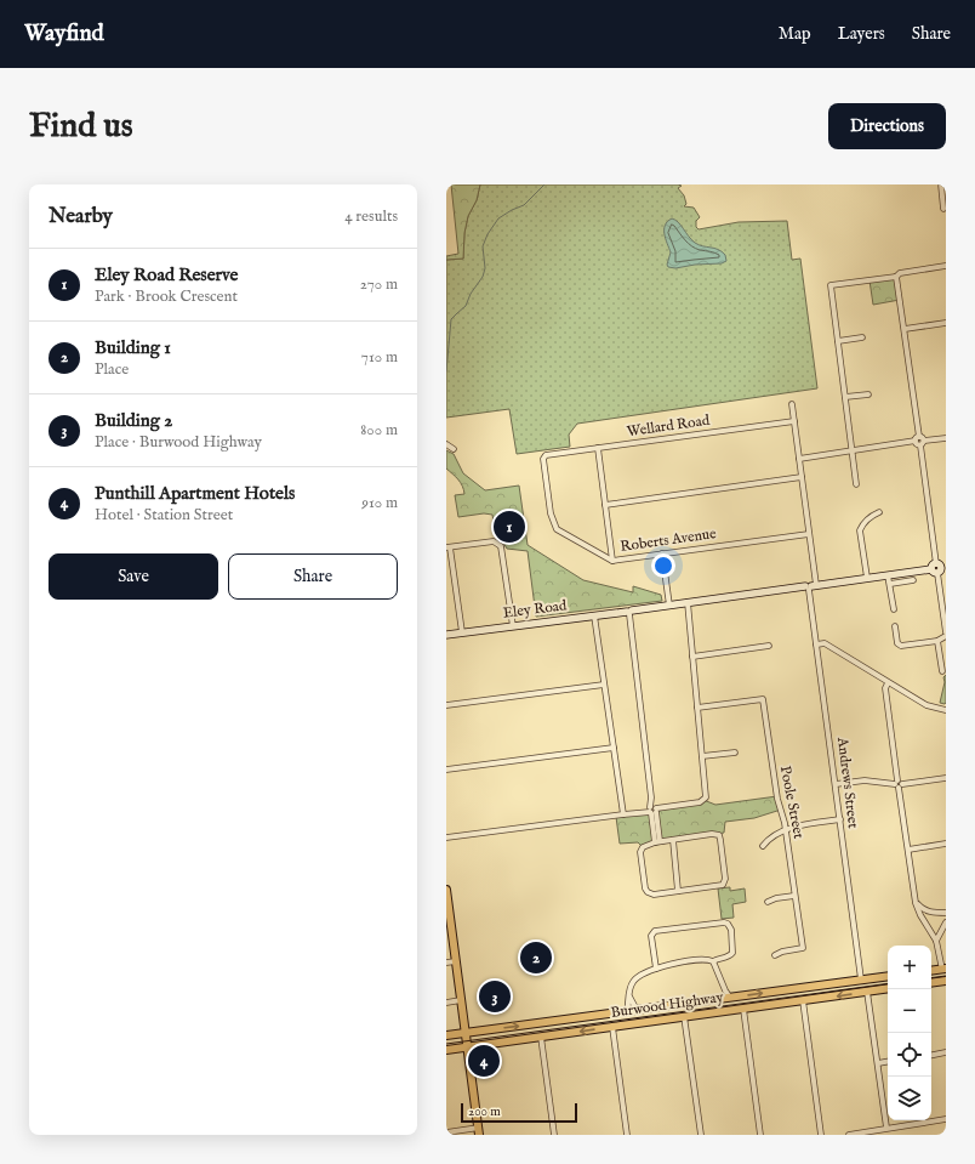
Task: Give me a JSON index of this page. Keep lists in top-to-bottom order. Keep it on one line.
{"streets":{"main road":["Eley Road","Burwood Highway"],"street":["Wellard Road","Roberts Avenue","Andrews Street","Poole Street"]},"crossings":[["Wellard Road","Roberts Avenue"],["Wellard Road","Andrews Street"],["Roberts Avenue","Andrews Street"],["Eley Road","Andrews Street"],["Andrews Street","Burwood Highway"]],"scale_bar":"200 m","page":{"header":"Wayfind","nav":["Map","Layers","Share"],"buttons":["Directions",["Save","Share"]],"title":"Find us","heading":["Nearby","4 results"],"list":[{"mark":"1","name":"Eley Road Reserve","note":"Park · Brook Crescent","value":"270 m"},{"mark":"2","name":"Building 1","note":"Place","value":"710 m"},{"mark":"3","name":"Building 2","note":"Place · Burwood Highway","value":"800 m"},{"mark":"4","name":"Punthill Apartment Hotels","note":"Hotel · Station Street","value":"910 m"}],"pins":["1","2","3","4"],"map_buttons":["+","−"],"scale":"200 m"}}
